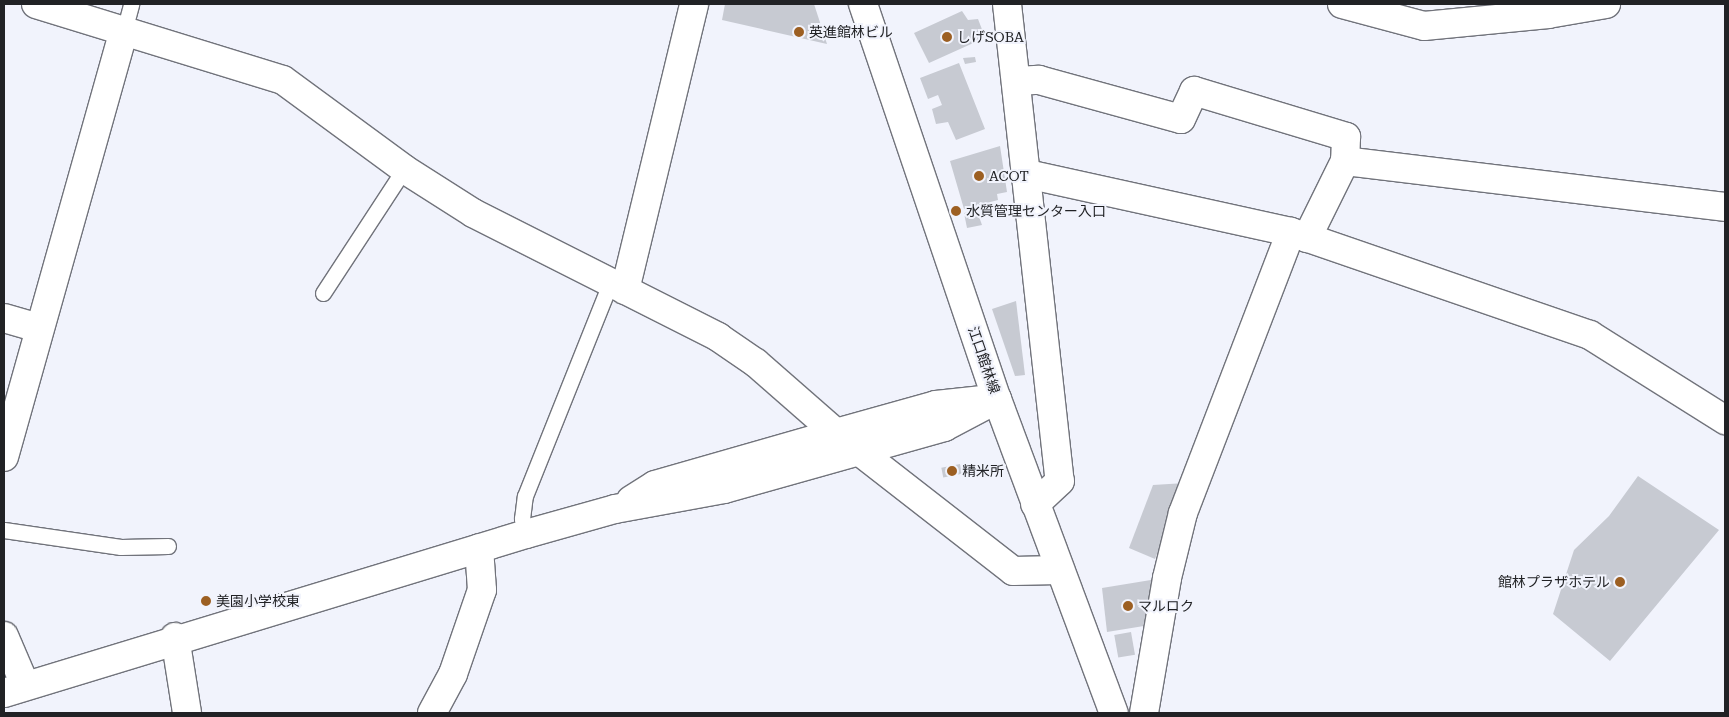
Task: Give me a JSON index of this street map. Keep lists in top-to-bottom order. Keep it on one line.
{"streets":{"street":["江口館林線"]},"places":["英進館林ビル","しげSOBA","ACOT","水質管理センター入口","精米所","館林プラザホテル","美園小学校東","マルロク"]}
